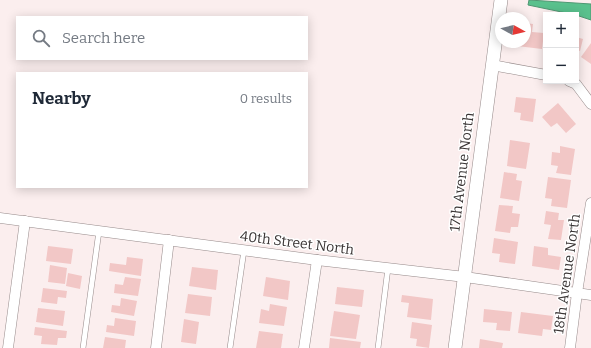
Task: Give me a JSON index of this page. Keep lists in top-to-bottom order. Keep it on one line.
{"streets":{"street":["17th Avenue North","40th Street North","18th Avenue North"]},"crossings":[["17th Avenue North","40th Street North"],["40th Street North","18th Avenue North"]],"north":"right","page":{"map_buttons":["+","−"],"search":"Search here","heading":["Nearby","0 results"]}}
